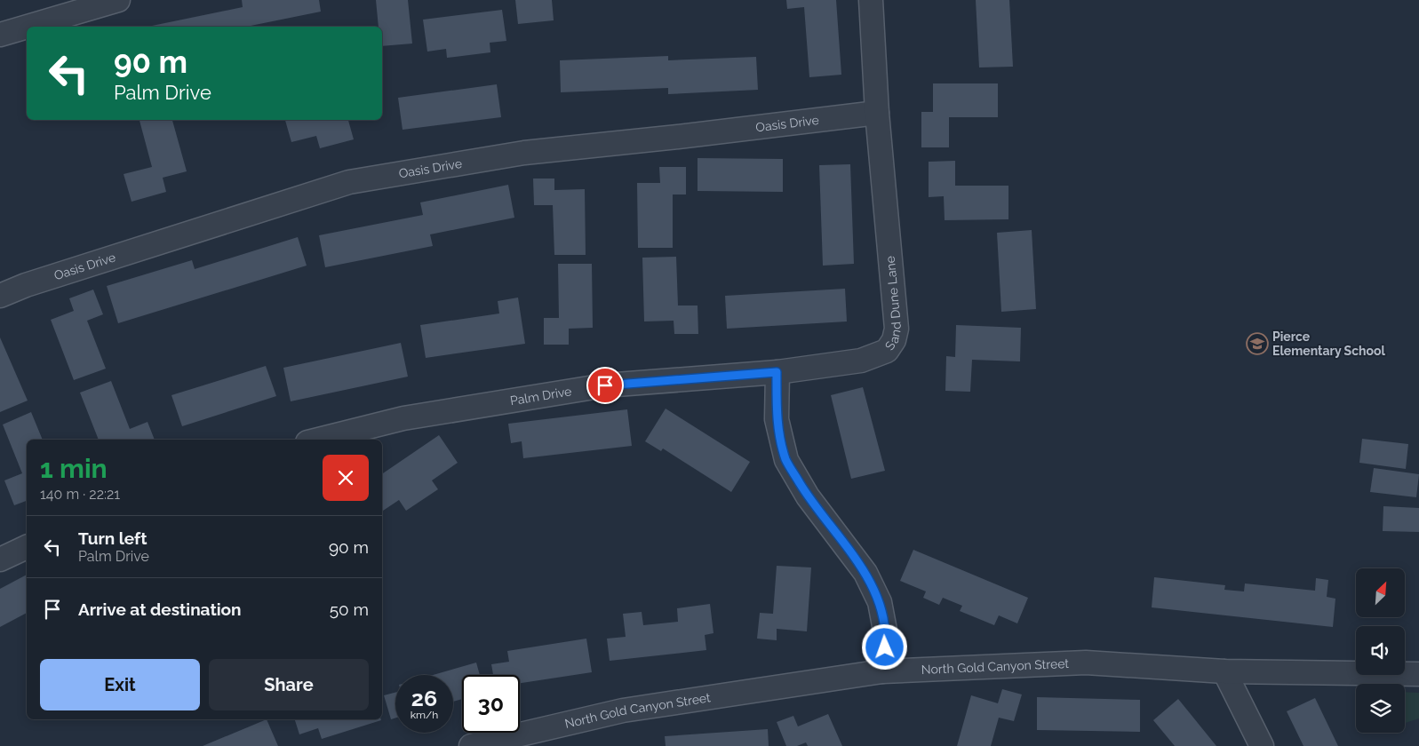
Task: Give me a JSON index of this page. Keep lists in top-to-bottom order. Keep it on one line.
{"streets":{"street":["Oasis Drive","Sand Dune Lane","Palm Drive","North Gold Canyon Street"]},"crossings":[["Oasis Drive","Sand Dune Lane"],["Sand Dune Lane","Palm Drive"]],"places":{"school or university":["Pierce Elementary School"]},"north":"top right","page":{"turn":["90 m","Palm Drive"],"heading":["1 min","140 m · 22:21"],"list":[{"name":"Turn left","note":"Palm Drive","value":"90 m"},{"name":"Arrive at destination","value":"50 m"}],"buttons":["Exit","Share"],"speed":"26 km/h","limit":"30"}}
